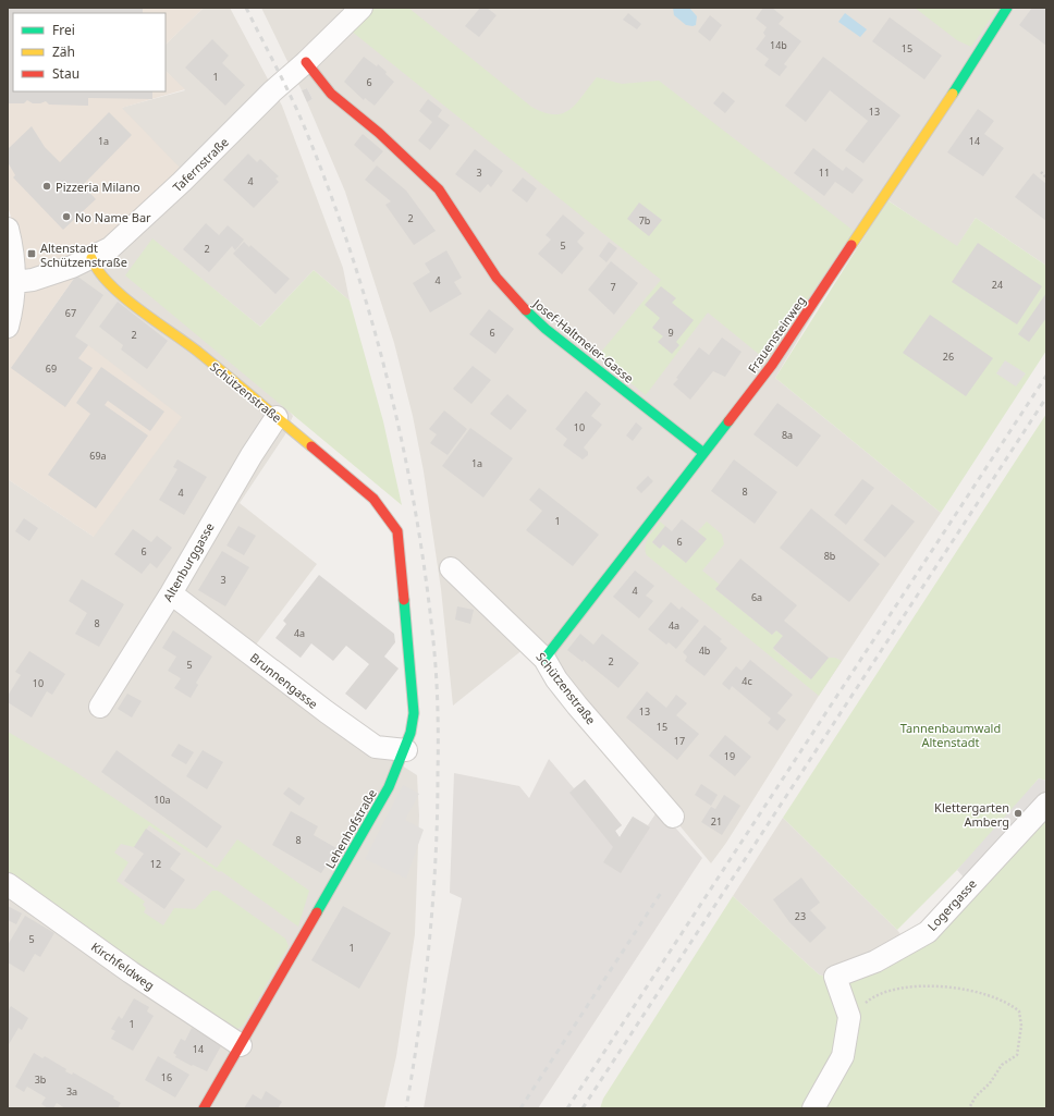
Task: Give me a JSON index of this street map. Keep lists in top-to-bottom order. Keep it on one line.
{"streets":{"street":["Tafernstraße","Frauensteinweg","Josef-Haltmeier-Gasse","Schützenstraße","Altenburggasse","Brunnengasse","Lehenhofstraße","Logergasse","Kirchfeldweg"]},"crossings":[["Tafernstraße","Josef-Haltmeier-Gasse"],["Tafernstraße","Schützenstraße"],["Frauensteinweg","Josef-Haltmeier-Gasse"],["Frauensteinweg","Schützenstraße"],["Schützenstraße","Altenburggasse"],["Schützenstraße","Lehenhofstraße"],["Altenburggasse","Brunnengasse"],["Brunnengasse","Lehenhofstraße"],["Lehenhofstraße","Kirchfeldweg"]],"parks":["Tannenbaumwald Altenstadt"],"places":{"other":["Pizzeria Milano","No Name Bar","Klettergarten Amberg"],"transit":["Altenstadt Schützenstraße"]},"house_numbers":["14b","15","1","6","13","1a","14","3","11","4","2","7b","5","2","4","24","7","67","6","9","2","26","69","10","8a","69a","1a","8","4","1","6","6","8b","3","4","6a","8","4a","4a","4b","2","5","4c","10","13","15","17","19","10a","21","8","12","23","5","1","1","14","16","3b","3a"],"legend":["Frei","Zäh","Stau"]}
